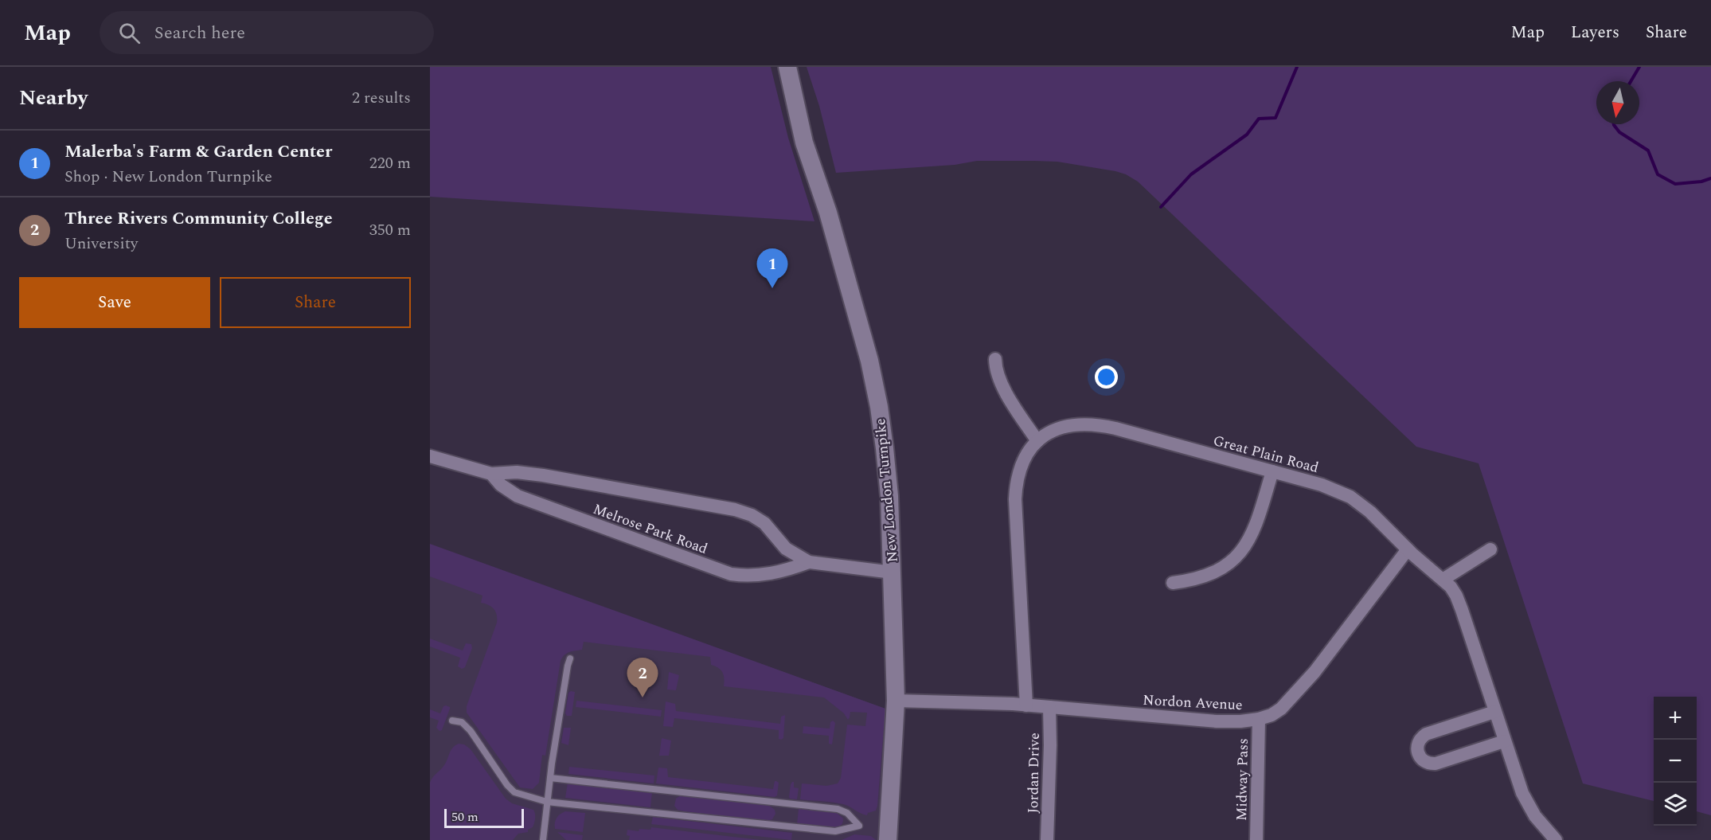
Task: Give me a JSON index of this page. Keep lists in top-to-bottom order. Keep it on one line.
{"streets":{"main road":["New London Turnpike"],"street":["Great Plain Road","Melrose Park Road","Nordon Avenue","Jordan Drive","Midway Pass"]},"crossings":[["Great Plain Road","Nordon Avenue"],["New London Turnpike","Melrose Park Road"],["New London Turnpike","Nordon Avenue"],["Nordon Avenue","Jordan Drive"],["Nordon Avenue","Midway Pass"]],"scale_bar":"50 m","north":"bottom","page":{"header":"Map","search":"Search here","nav":["Map","Layers","Share"],"heading":["Nearby","2 results"],"list":[{"mark":"1","name":"Malerba's Farm & Garden Center","note":"Shop · New London Turnpike","value":"220 m"},{"mark":"2","name":"Three Rivers Community College","note":"University","value":"350 m"}],"pins":["1","2"],"buttons":["Save","Share"],"map_buttons":["+","−"],"scale":"50 m"}}
